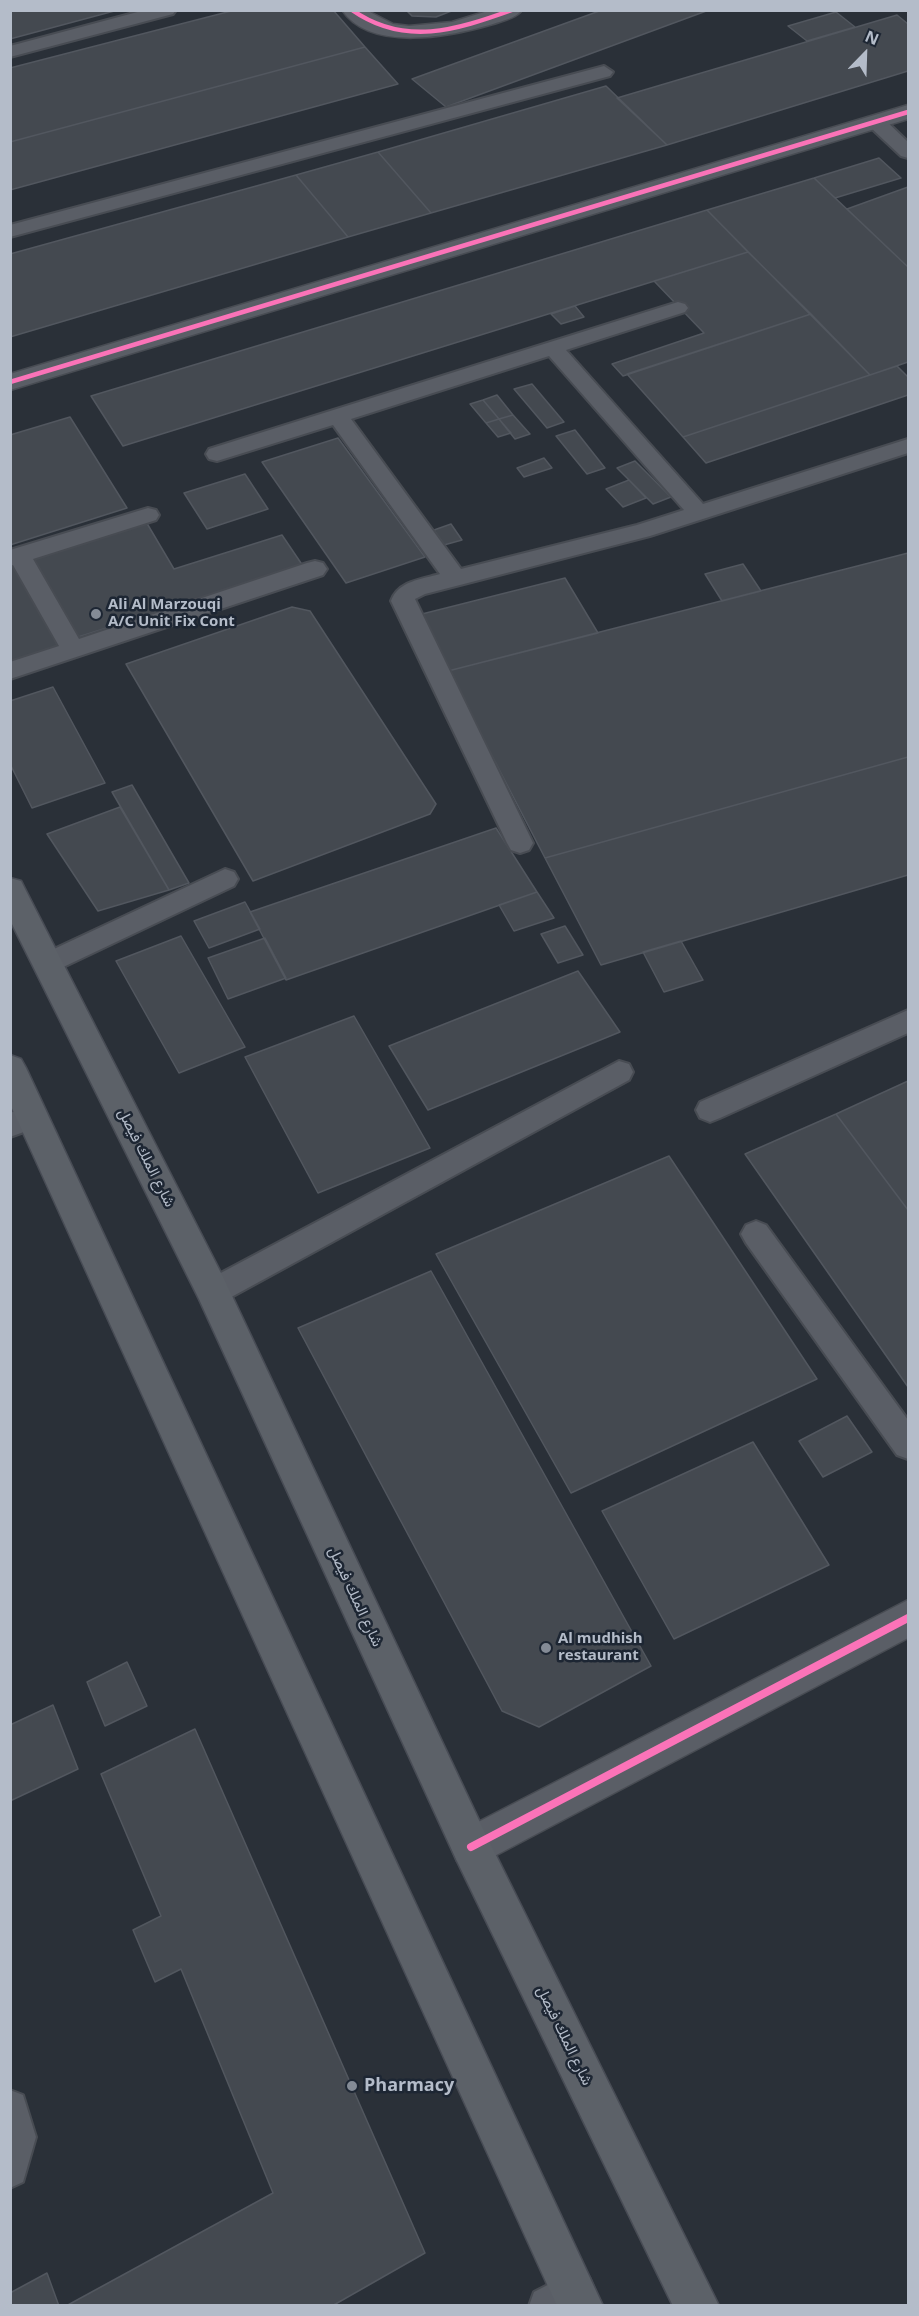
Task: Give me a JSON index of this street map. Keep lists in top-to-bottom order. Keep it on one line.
{"streets":{"main road":["شارع الملك فيصل"]},"places":["Ali Al Marzouqi A/C Unit Fix Cont","Al mudhish restaurant","Pharmacy"],"north":"top right"}
